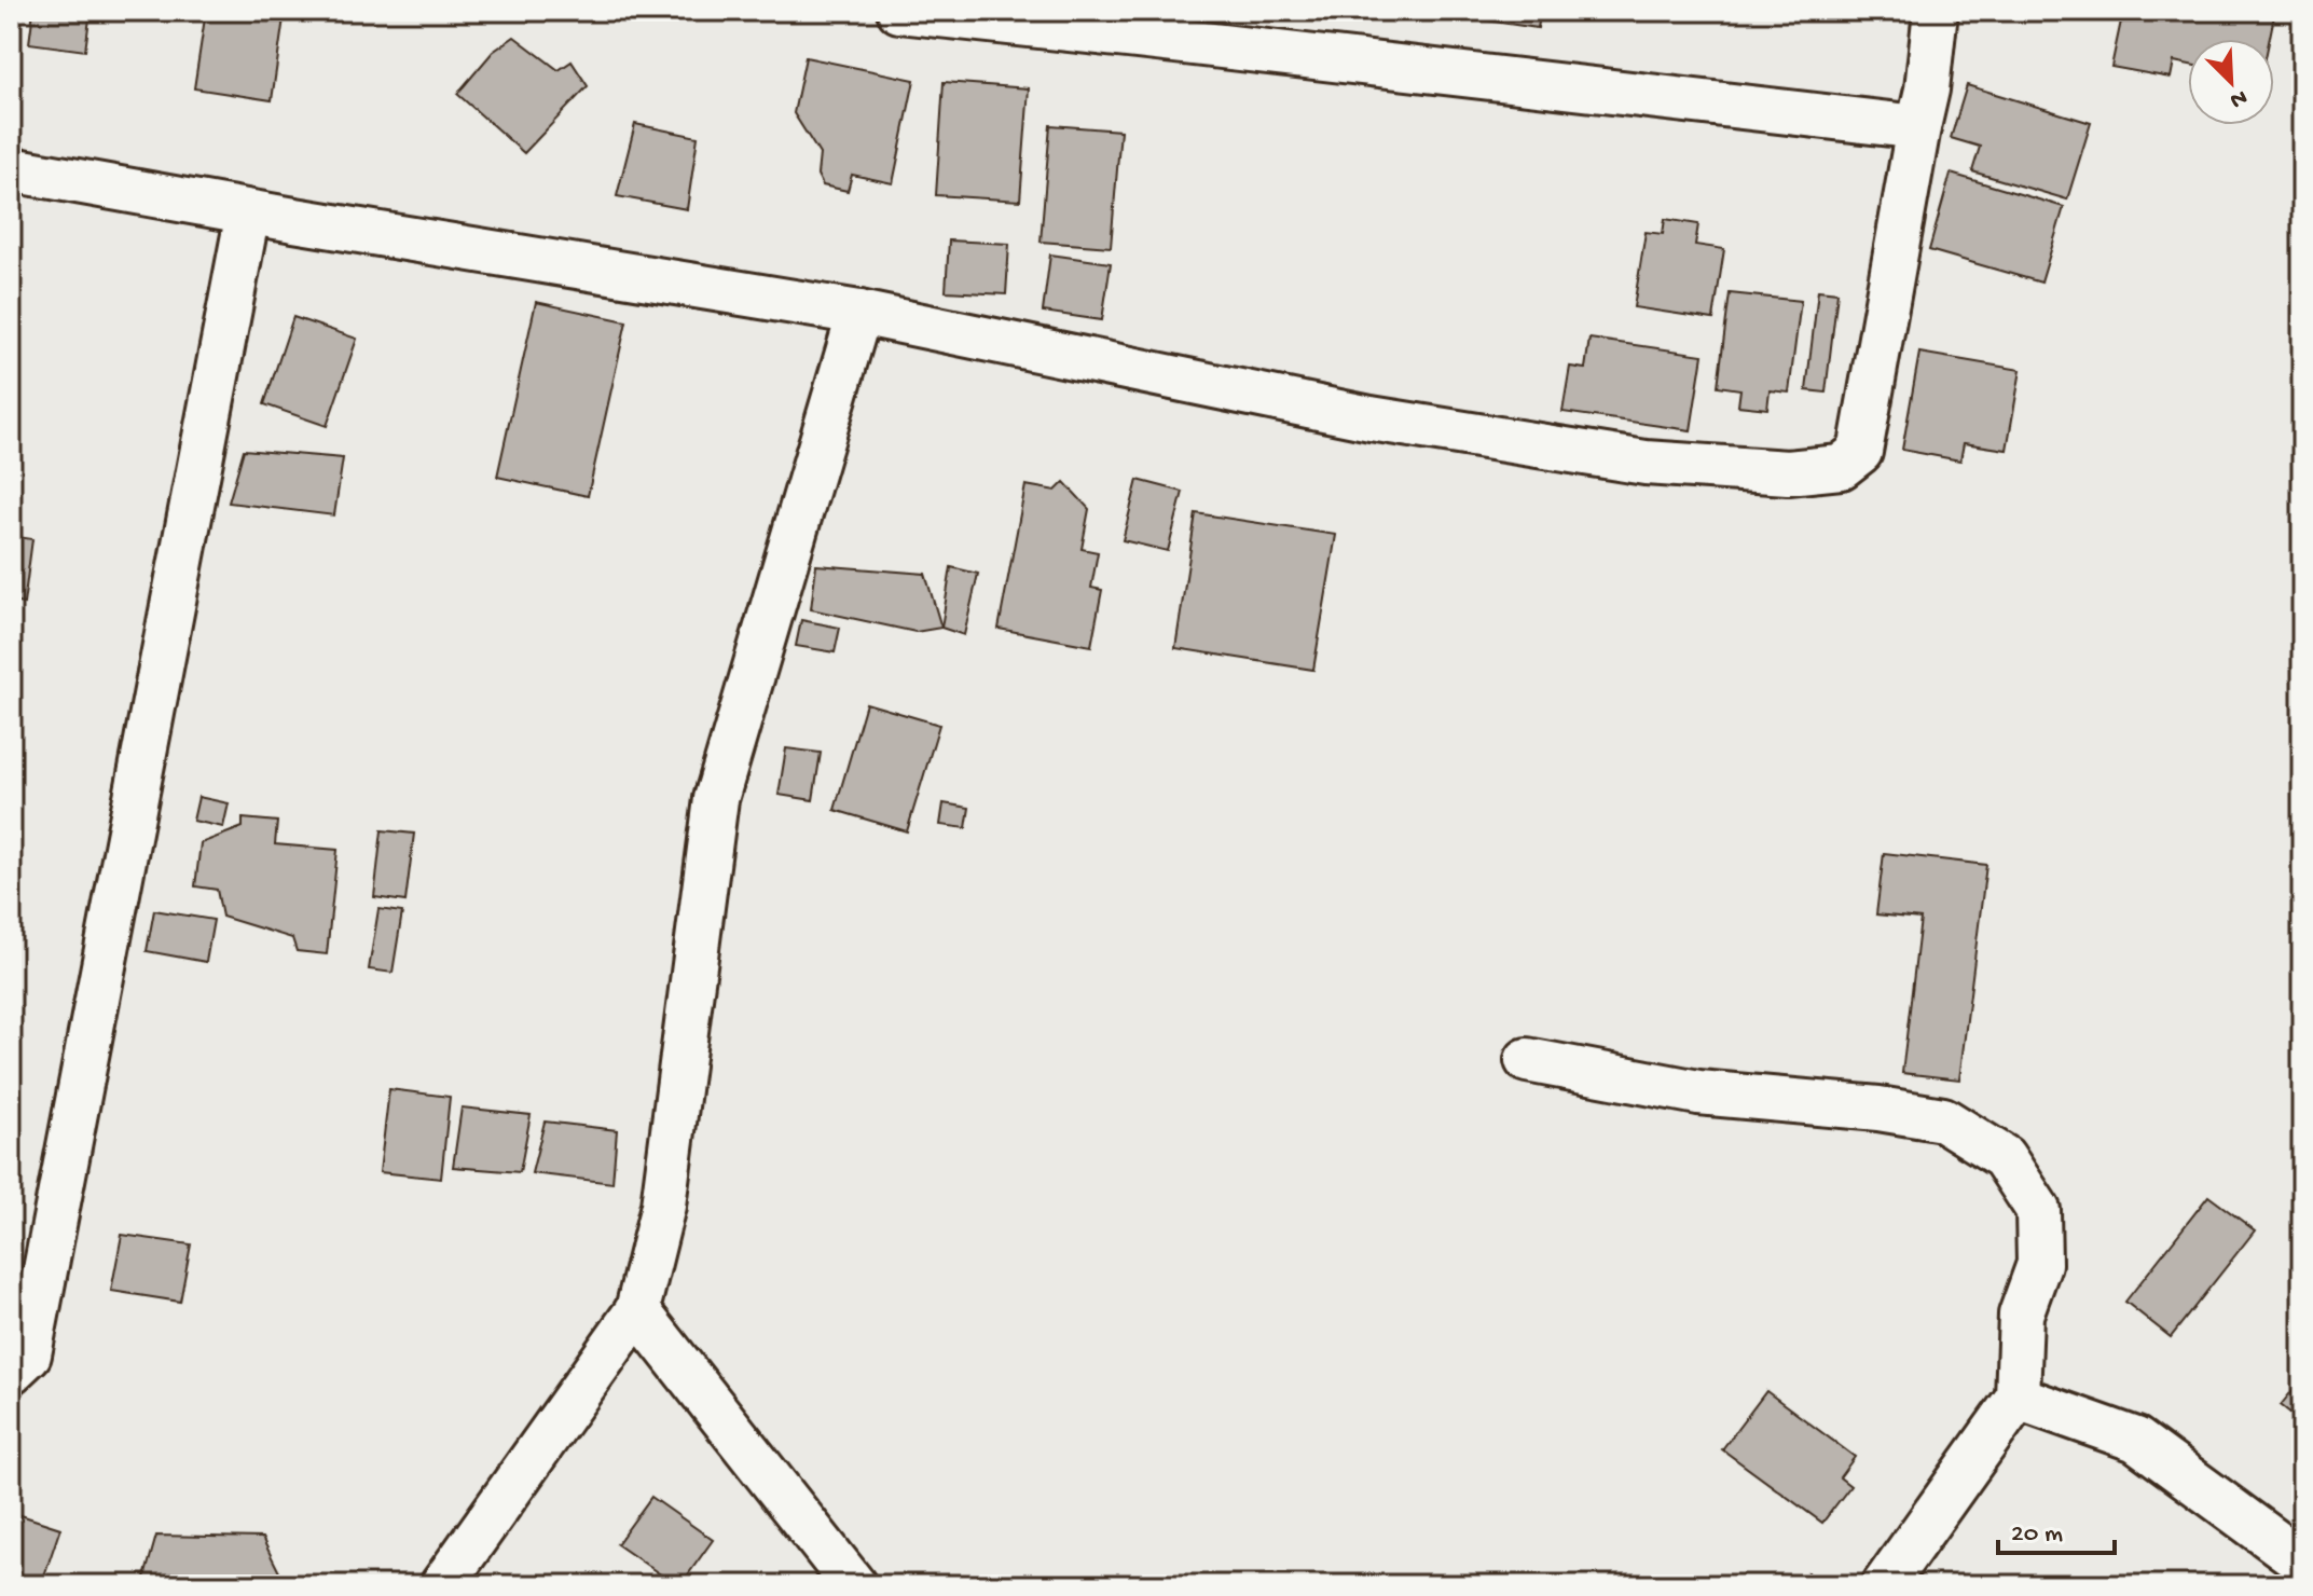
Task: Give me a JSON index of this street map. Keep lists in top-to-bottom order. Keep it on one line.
{"scale_bar":"20 m","north":"bottom right"}
